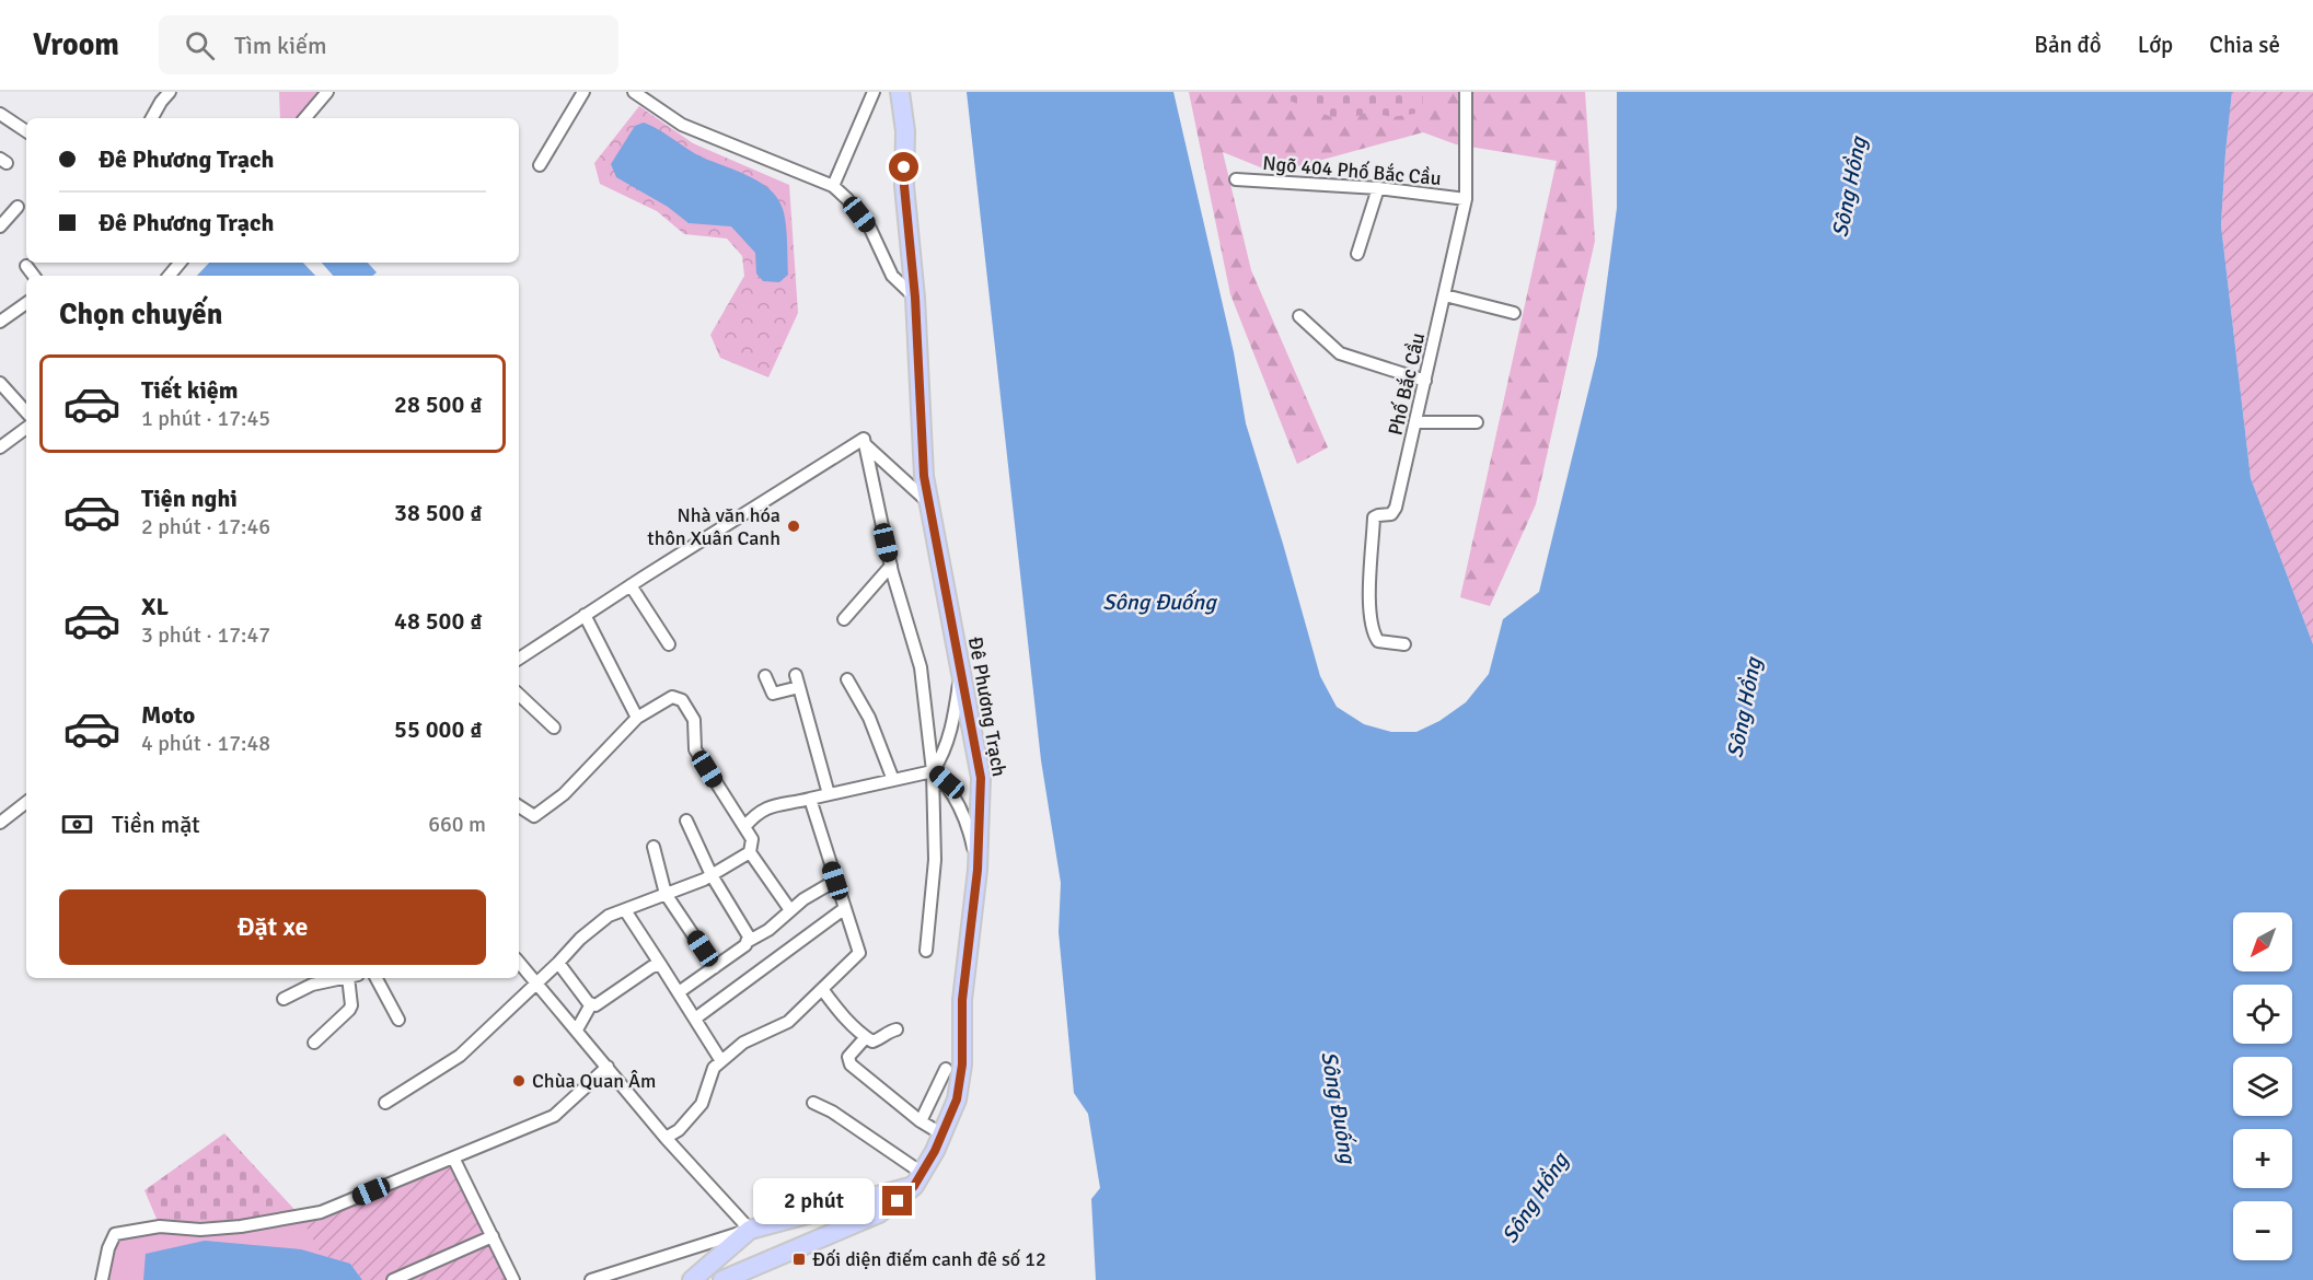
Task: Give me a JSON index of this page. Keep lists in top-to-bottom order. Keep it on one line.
{"streets":{"main road":["Đê Phương Trạch"],"street":["Ngõ 404 Phố Bắc Cầu","Phố Bắc Cầu"]},"crossings":[["Ngõ 404 Phố Bắc Cầu","Phố Bắc Cầu"]],"water":["Sông Hồng","Sông Đuống"],"places":{"other":["Nhà văn hóa thôn Xuân Canh","Chùa Quan Âm"],"transit":["Đối diện điếm canh đê số 12"]},"north":"bottom left","page":{"header":"Vroom","search":"Tìm kiếm","nav":["Bản đồ","Lớp","Chia sẻ"],"banner":["Đê Phương Trạch","Đê Phương Trạch"],"heading":"Chọn chuyến","list":[{"name":"Tiết kiệm","note":"1 phút · 17:45","value":"28 500 ₫"},{"name":"Tiện nghi","note":"2 phút · 17:46","value":"38 500 ₫"},{"name":"XL","note":"3 phút · 17:47","value":"48 500 ₫"},{"name":"Moto","note":"4 phút · 17:48","value":"55 000 ₫"}],"pay":["Tiền mặt","660 m"],"buttons":"Đặt xe","map_buttons":["+","−"],"bubble":"2 phút"}}
